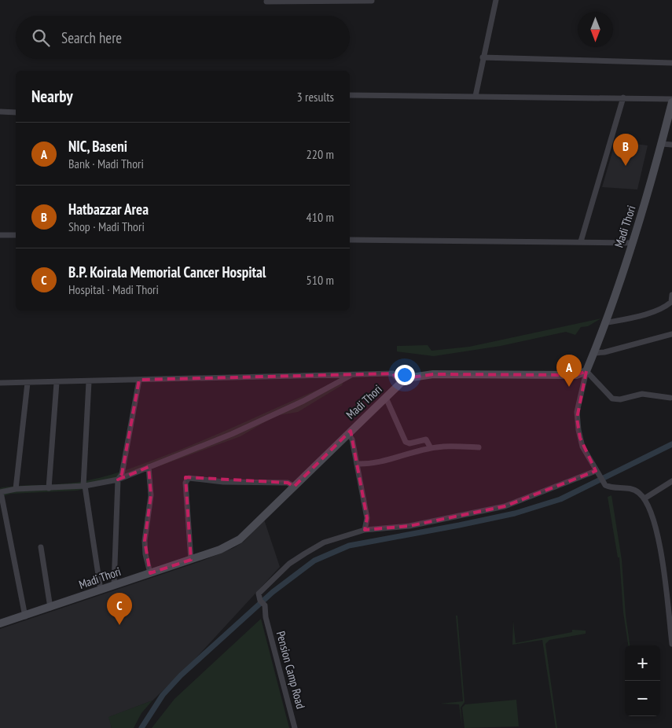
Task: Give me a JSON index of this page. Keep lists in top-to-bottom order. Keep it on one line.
{"streets":{"main road":["Madi Thori"],"street":["Pension Camp Road"]},"north":"bottom","page":{"search":"Search here","heading":["Nearby","3 results"],"list":[{"mark":"A","name":"NIC, Baseni","note":"Bank · Madi Thori","value":"220 m"},{"mark":"B","name":"Hatbazzar Area","note":"Shop · Madi Thori","value":"410 m"},{"mark":"C","name":"B.P. Koirala Memorial Cancer Hospital","note":"Hospital · Madi Thori","value":"510 m"}],"pins":["B","A","C"],"map_buttons":["+","−"]}}
